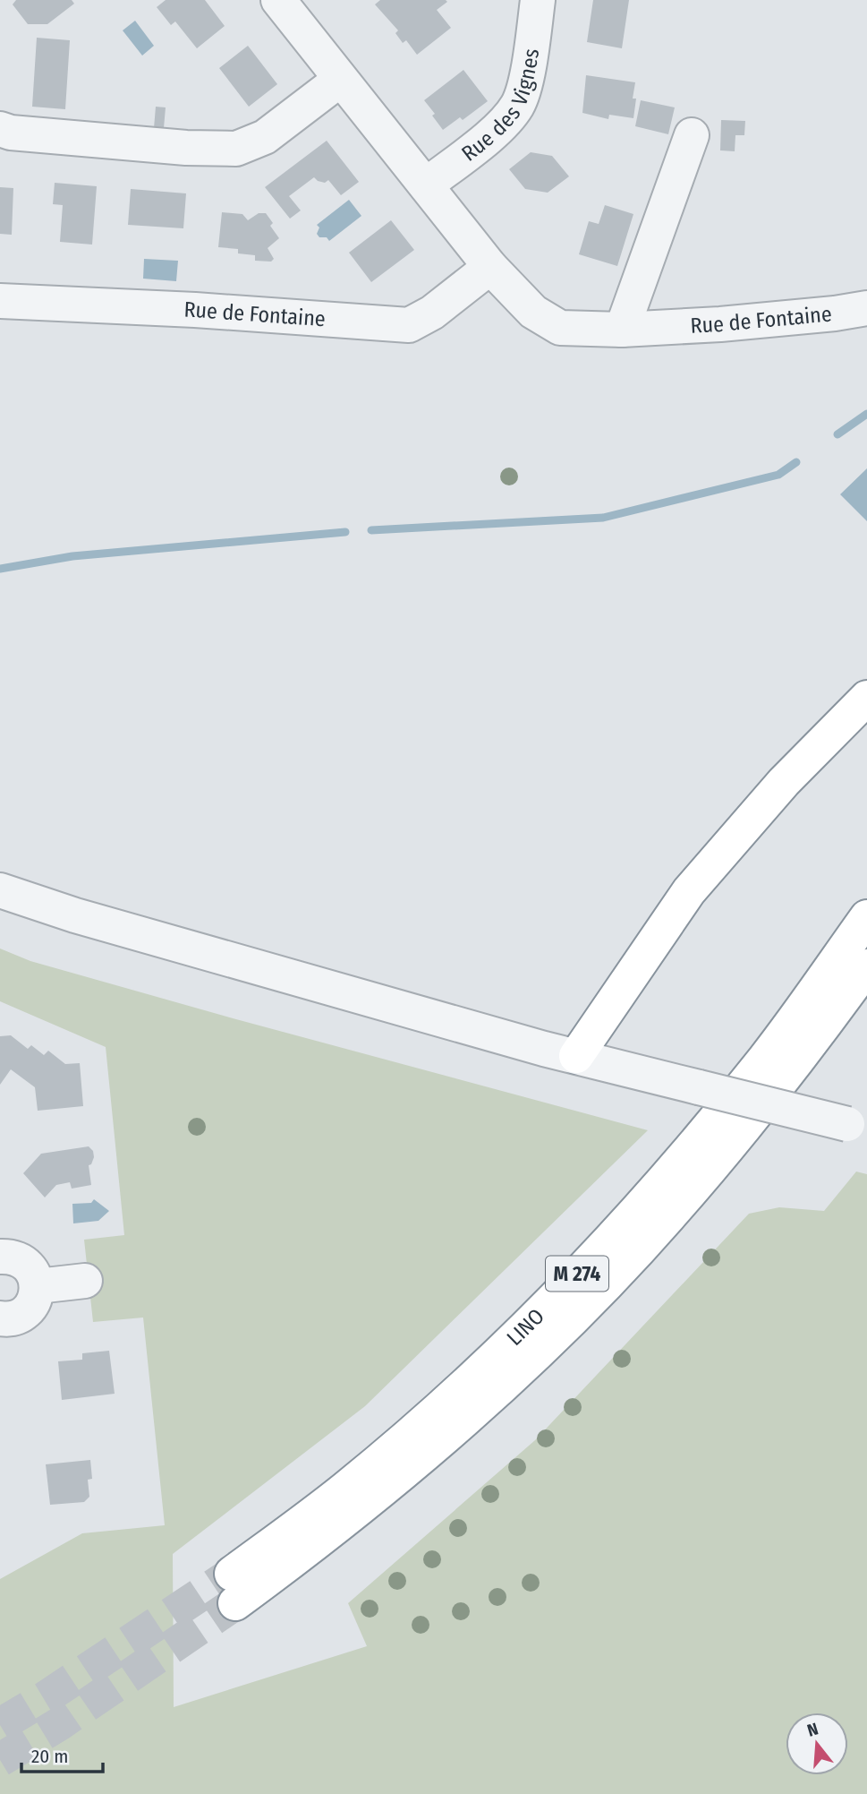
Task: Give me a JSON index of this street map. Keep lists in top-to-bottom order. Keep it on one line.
{"streets":{"highway":["M 274","LINO"],"street":["Rue des Vignes","Rue de Fontaine"]},"crossings":[["Rue des Vignes","Rue de Fontaine"]],"scale_bar":"20 m","north":"top"}
